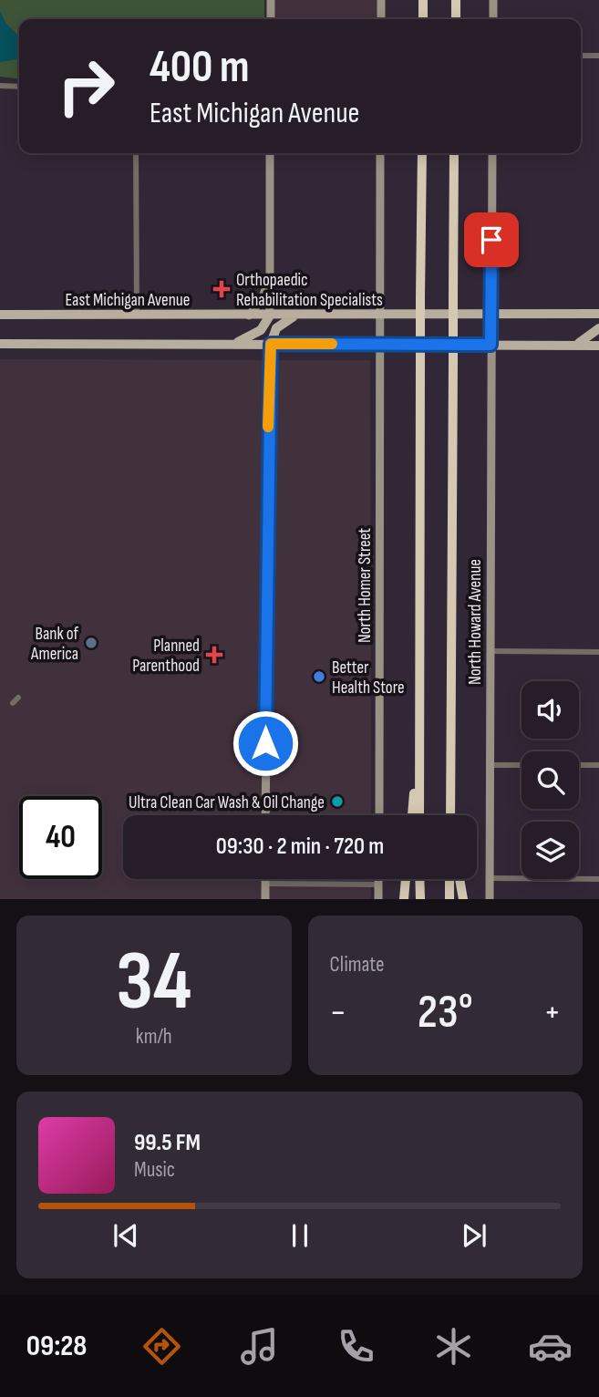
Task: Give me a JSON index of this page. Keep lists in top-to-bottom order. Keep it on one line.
{"streets":{"main road":["East Michigan Avenue"],"street":["North Homer Street","North Howard Avenue"]},"crossings":[["East Michigan Avenue","North Homer Street"],["East Michigan Avenue","North Howard Avenue"]],"places":{"health":["Orthopaedic Rehabilitation Specialists","Planned Parenthood"],"other":["Bank of America","Better Health Store","Ultra Clean Car Wash & Oil Change"]},"page":{"turn":["400 m","East Michigan Avenue"],"limit":"40","trip":"09:30 · 2 min · 720 m","tile":[["34","km/h"],"Climate"],"heat":["−","23°","+"],"song":["99.5 FM","Music"],"tabs":"09:28"}}
